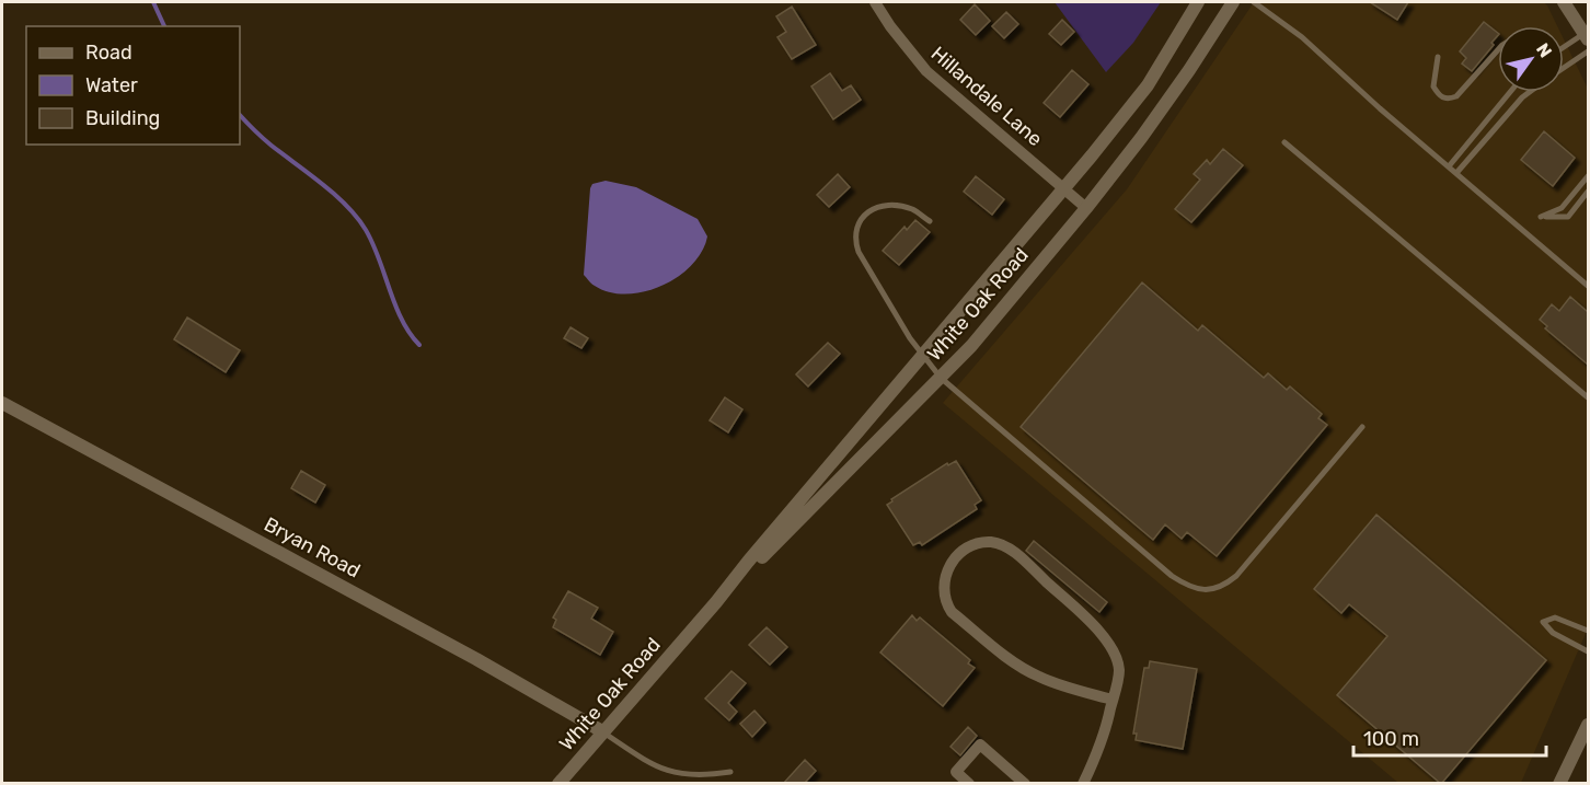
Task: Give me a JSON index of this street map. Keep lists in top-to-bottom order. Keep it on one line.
{"streets":{"street":["Hillandale Lane","White Oak Road","Bryan Road"]},"crossings":[["Hillandale Lane","White Oak Road"],["White Oak Road","Bryan Road"]],"legend":["Road","Water","Building"],"scale_bar":"100 m","north":"top right"}
